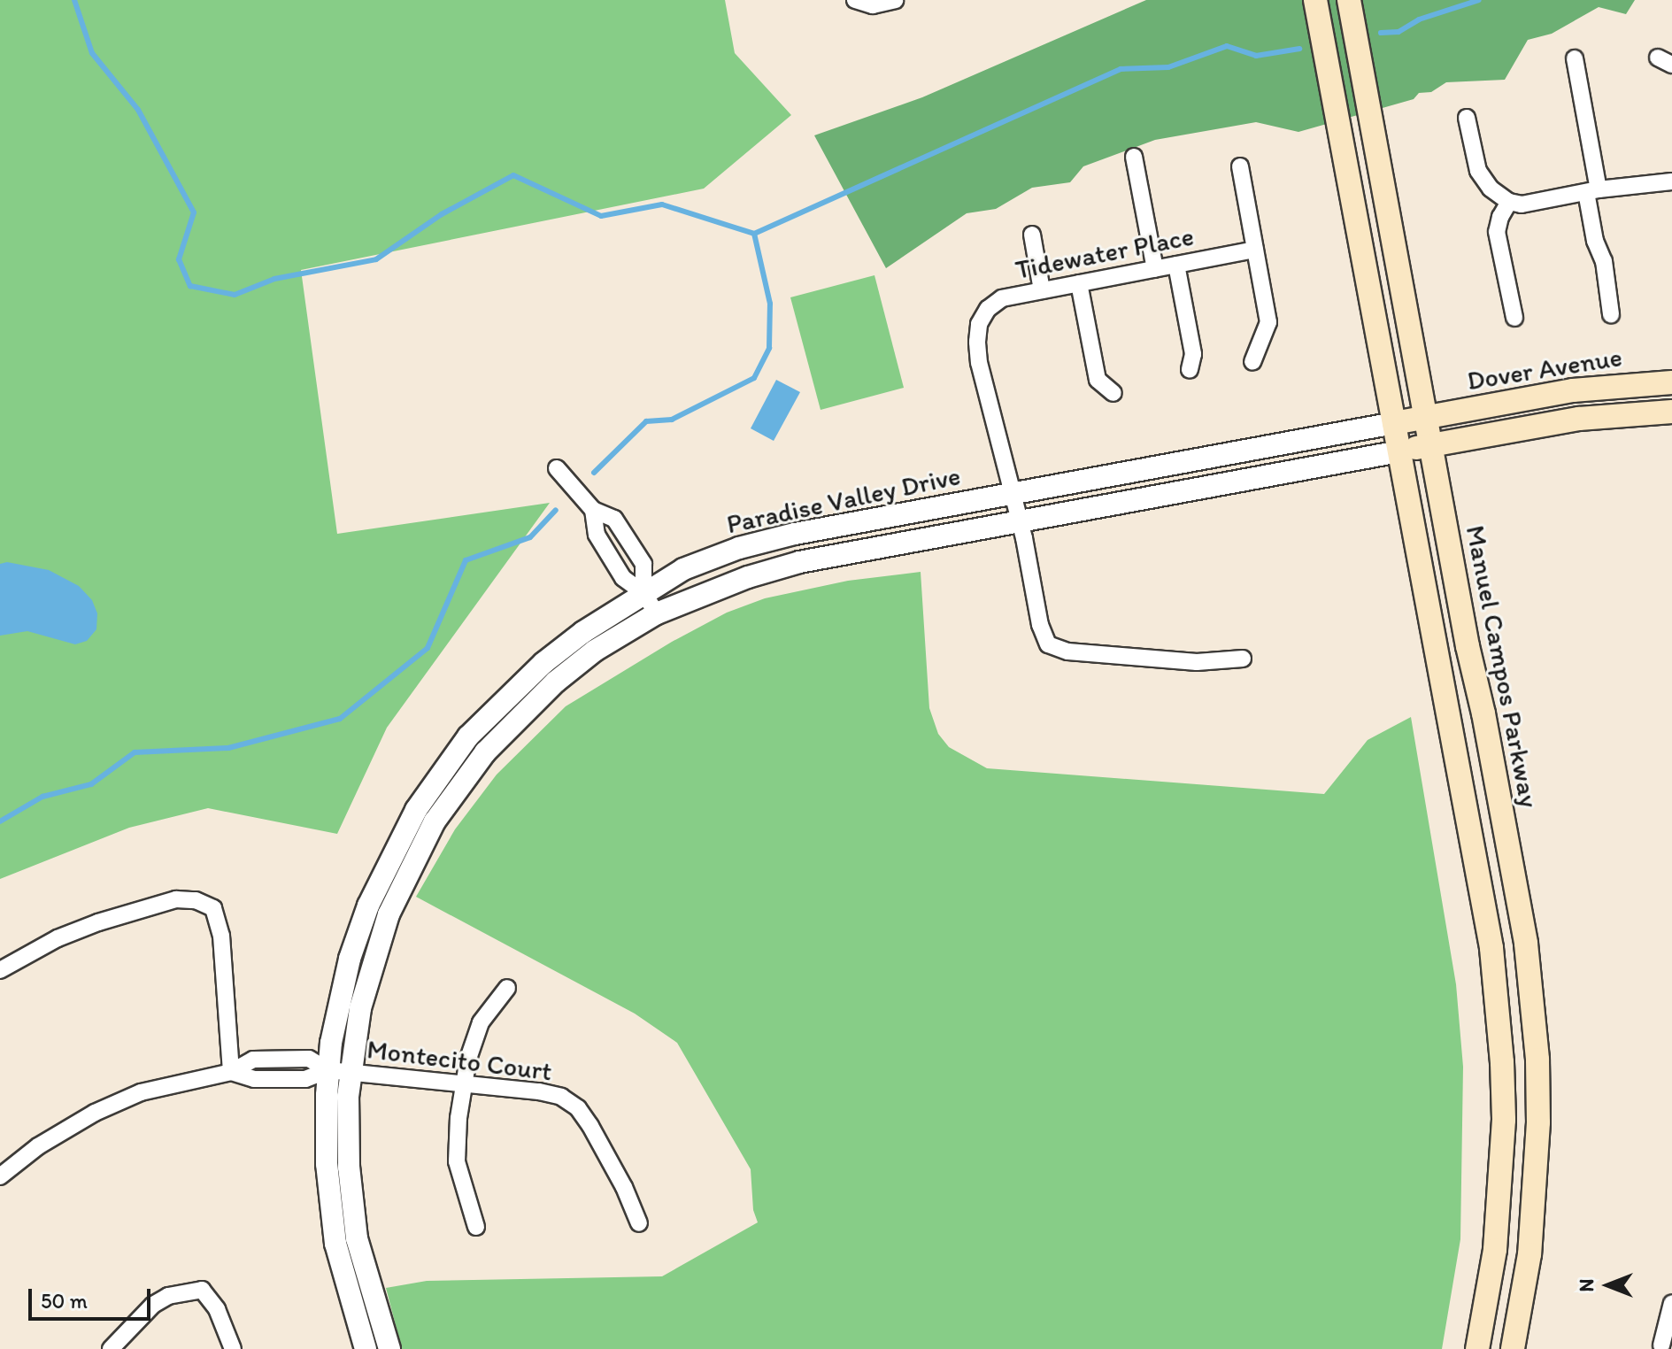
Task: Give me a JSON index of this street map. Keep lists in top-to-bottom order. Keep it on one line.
{"streets":{"main road":["Dover Avenue","Paradise Valley Drive","Manuel Campos Parkway"],"street":["Tidewater Place","Montecito Court"]},"crossings":[["Tidewater Place","Paradise Valley Drive"],["Dover Avenue","Paradise Valley Drive"],["Dover Avenue","Manuel Campos Parkway"],["Paradise Valley Drive","Manuel Campos Parkway"],["Paradise Valley Drive","Montecito Court"]],"scale_bar":"50 m","north":"left"}
